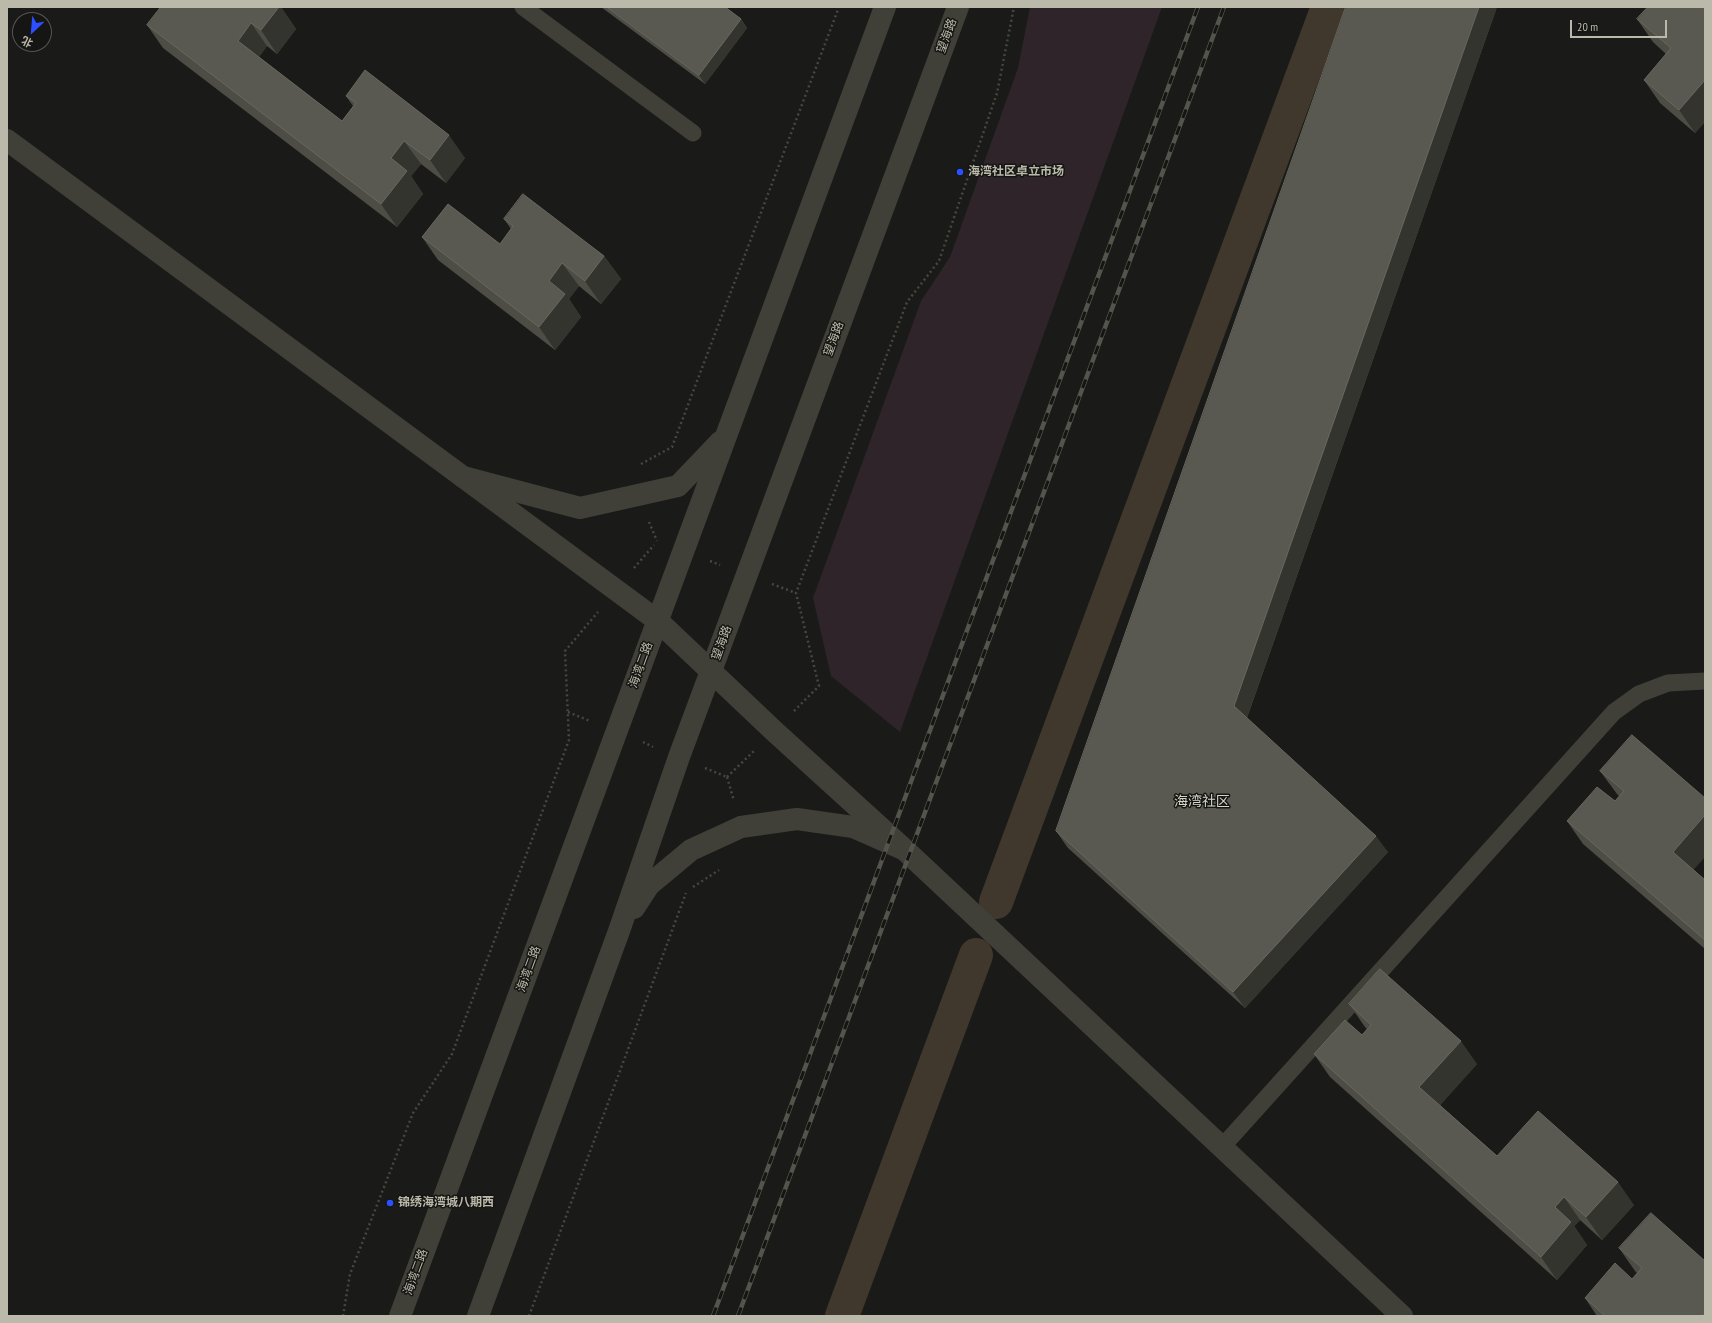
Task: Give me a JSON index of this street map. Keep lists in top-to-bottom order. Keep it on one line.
{"streets":{"street":["望海路","海湾二路"]},"districts":["海湾社区"],"places":["海湾社区卓立市场","锦绣海湾城八期西"],"scale_bar":"20 m","north":"bottom left"}
